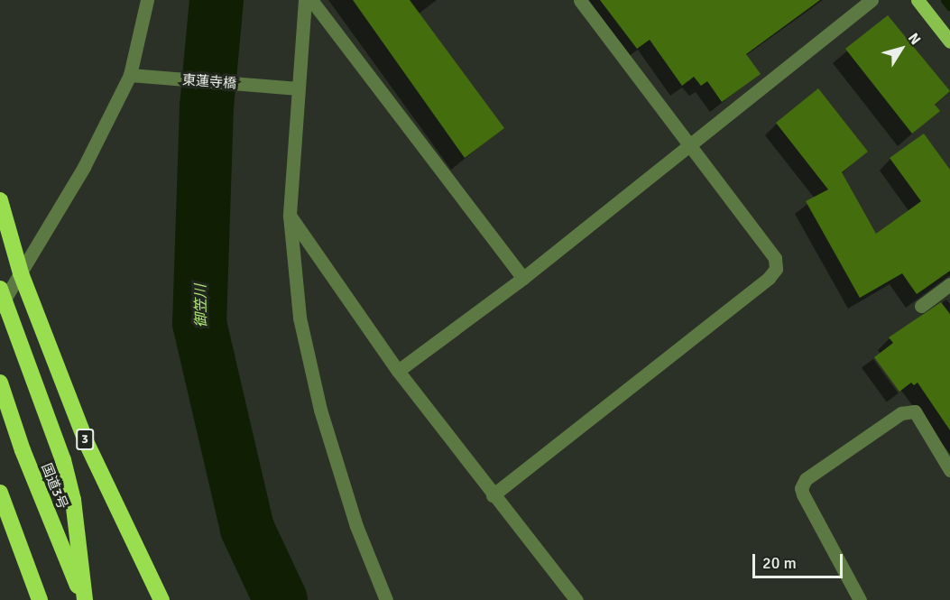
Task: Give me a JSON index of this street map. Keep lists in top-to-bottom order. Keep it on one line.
{"streets":{"highway":["3","国道3号"],"street":["東蓮寺橋"]},"crossings":[["3","国道3号"]],"water":["御笠川"],"scale_bar":"20 m","north":"top right"}
